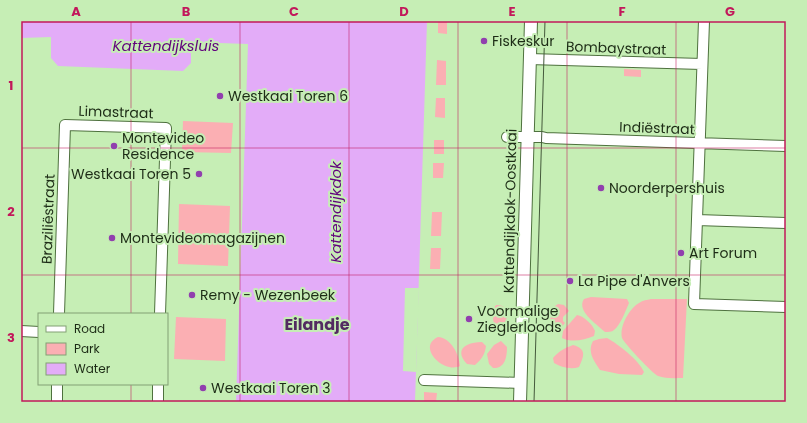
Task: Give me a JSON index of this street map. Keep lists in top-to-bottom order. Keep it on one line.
{"streets":{"street":["Bombaystraat","Limastraat","Indiëstraat","Kattendijkdok-Oostkaai","Braziliëstraat"]},"crossings":[["Bombaystraat","Kattendijkdok-Oostkaai"],["Limastraat","Braziliëstraat"],["Indiëstraat","Kattendijkdok-Oostkaai"]],"districts":["Eilandje"],"water":["Kattendijksluis","Kattendijkdok"],"places":["Fiskeskur","Westkaai Toren 6","Montevideo Residence","Westkaai Toren 5","Noorderpershuis","Montevideomagazijnen","Art Forum","La Pipe d'Anvers","Remy - Wezenbeek","Voormalige Zieglerloods","Westkaai Toren 3"],"legend":["Road","Park","Water"],"grid":{"columns":["A","B","C","D","E","F","G"],"rows":["1","2","3"]}}
